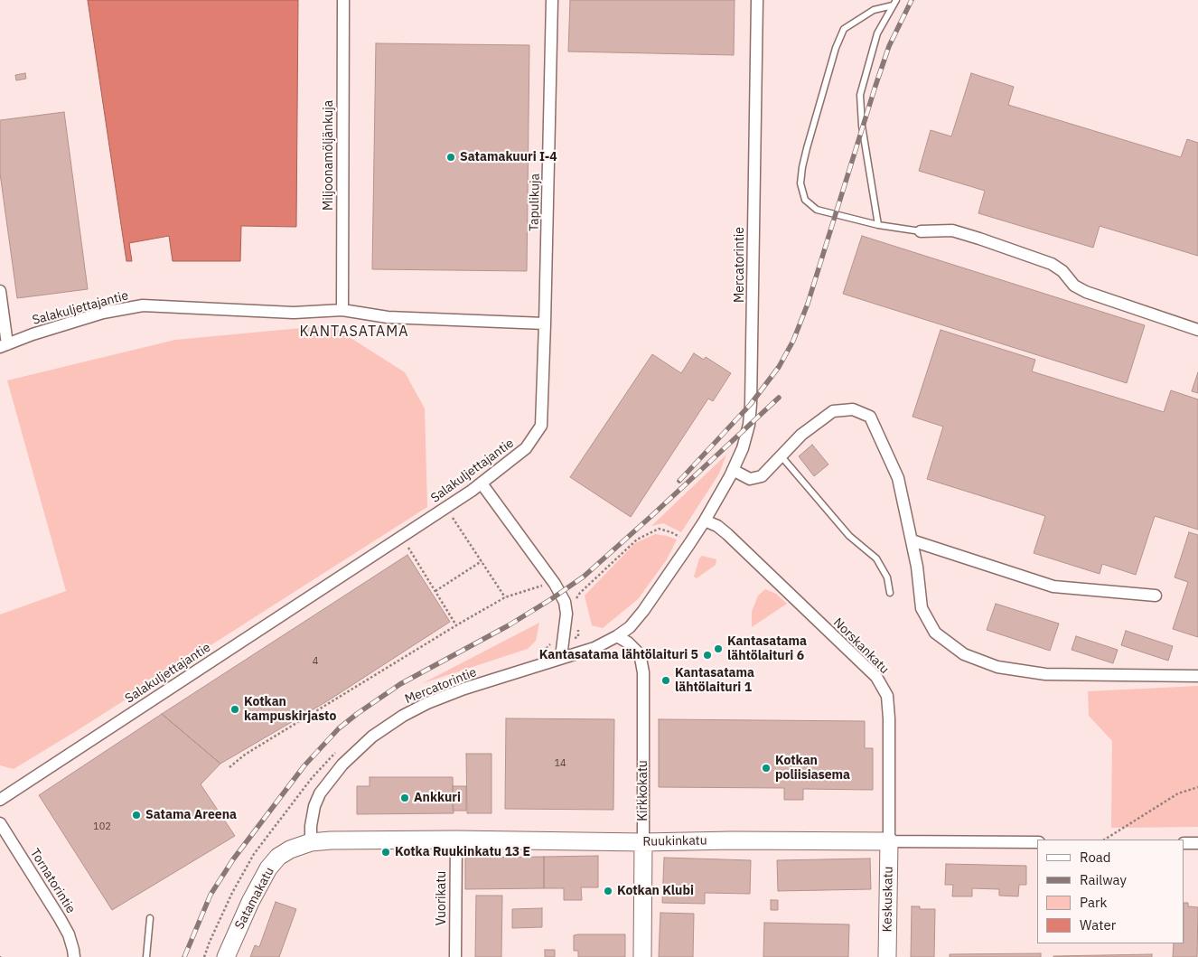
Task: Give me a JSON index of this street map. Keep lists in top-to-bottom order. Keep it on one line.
{"streets":{"main road":["Kirkkokatu","Ruukinkatu","Satamakatu","Keskuskatu"],"street":["Miljoonamöljänkuja","Tapulikuja","Mercatorintie","Salakuljettajantie","Norskankatu","Tornatorintie","Vuorikatu"]},"crossings":[["Miljoonamöljänkuja","Salakuljettajantie"],["Tapulikuja","Salakuljettajantie"],["Mercatorintie","Norskankatu"],["Mercatorintie","Kirkkokatu"],["Mercatorintie","Ruukinkatu"],["Mercatorintie","Satamakatu"],["Norskankatu","Ruukinkatu"],["Norskankatu","Keskuskatu"],["Kirkkokatu","Ruukinkatu"],["Ruukinkatu","Satamakatu"],["Ruukinkatu","Vuorikatu"],["Ruukinkatu","Keskuskatu"]],"districts":["KANTASATAMA"],"places":["Satamakuuri I-4","Kantasatama lähtölaituri 6","Kantasatama lähtölaituri 5","Kantasatama lähtölaituri 1","Kotkan kampuskirjasto","Kotkan poliisiasema","Ankkuri","Satama Areena","Kotka Ruukinkatu 13 E","Kotkan Klubi"],"house_numbers":["4","14","102"],"legend":["Road","Railway","Park","Water"]}
